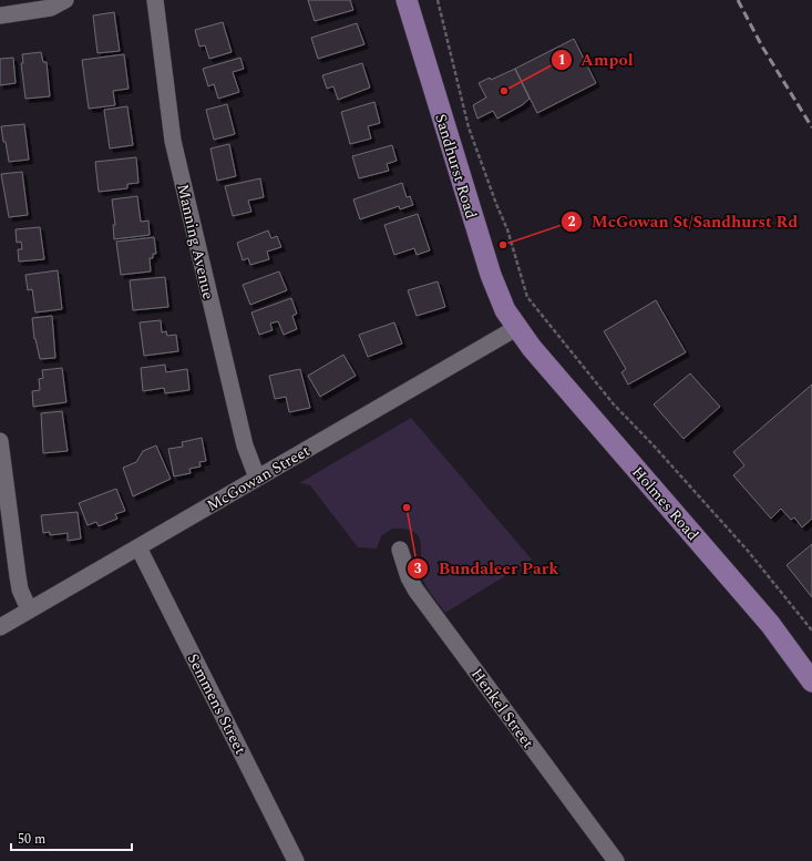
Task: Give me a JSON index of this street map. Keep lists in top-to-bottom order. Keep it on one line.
{"streets":{"main road":["Sandhurst Road","Holmes Road"],"street":["Manning Avenue","McGowan Street","Semmens Street","Henkel Street"]},"crossings":[["Sandhurst Road","McGowan Street"],["Sandhurst Road","Holmes Road"],["Manning Avenue","McGowan Street"],["McGowan Street","Holmes Road"],["McGowan Street","Semmens Street"]],"places":["Ampol","McGowan St/Sandhurst Rd","Bundaleer Park"],"scale_bar":"50 m"}
